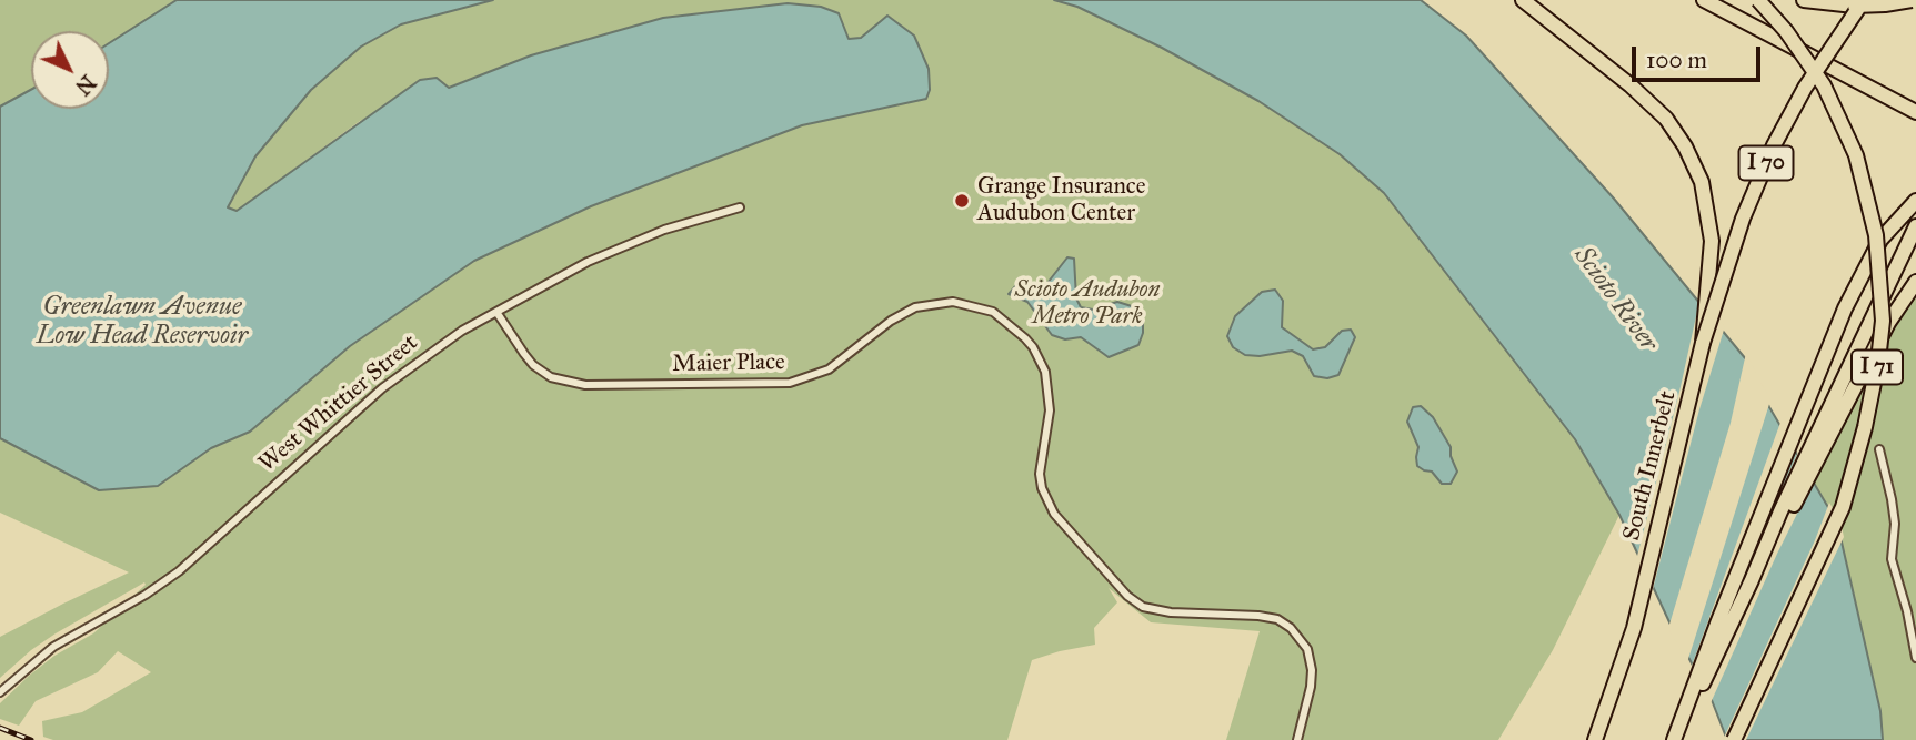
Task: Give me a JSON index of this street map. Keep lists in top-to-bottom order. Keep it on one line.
{"streets":{"highway":["I 70","I 71","South Innerbelt"],"street":["Maier Place","West Whittier Street"]},"crossings":[["Maier Place","West Whittier Street"]],"water":["Scioto River","Greenlawn Avenue Low Head Reservoir"],"parks":["Scioto Audubon Metro Park"],"places":["Grange Insurance Audubon Center"],"scale_bar":"100 m","north":"bottom right"}
